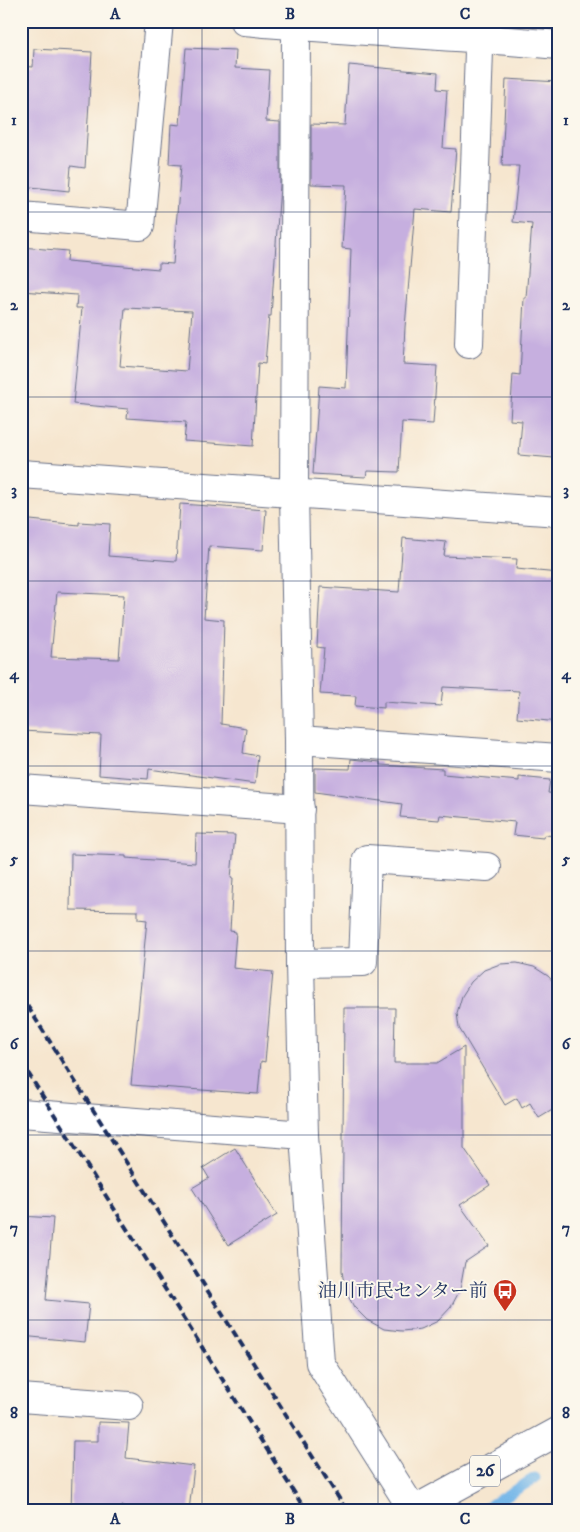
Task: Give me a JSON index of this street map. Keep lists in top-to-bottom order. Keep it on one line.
{"streets":{"street":["26"]},"places":{"bus stop":["油川市民センター前"]},"grid":{"columns":["A","B","C"],"rows":["1","2","3","4","5","6","7","8"]}}
